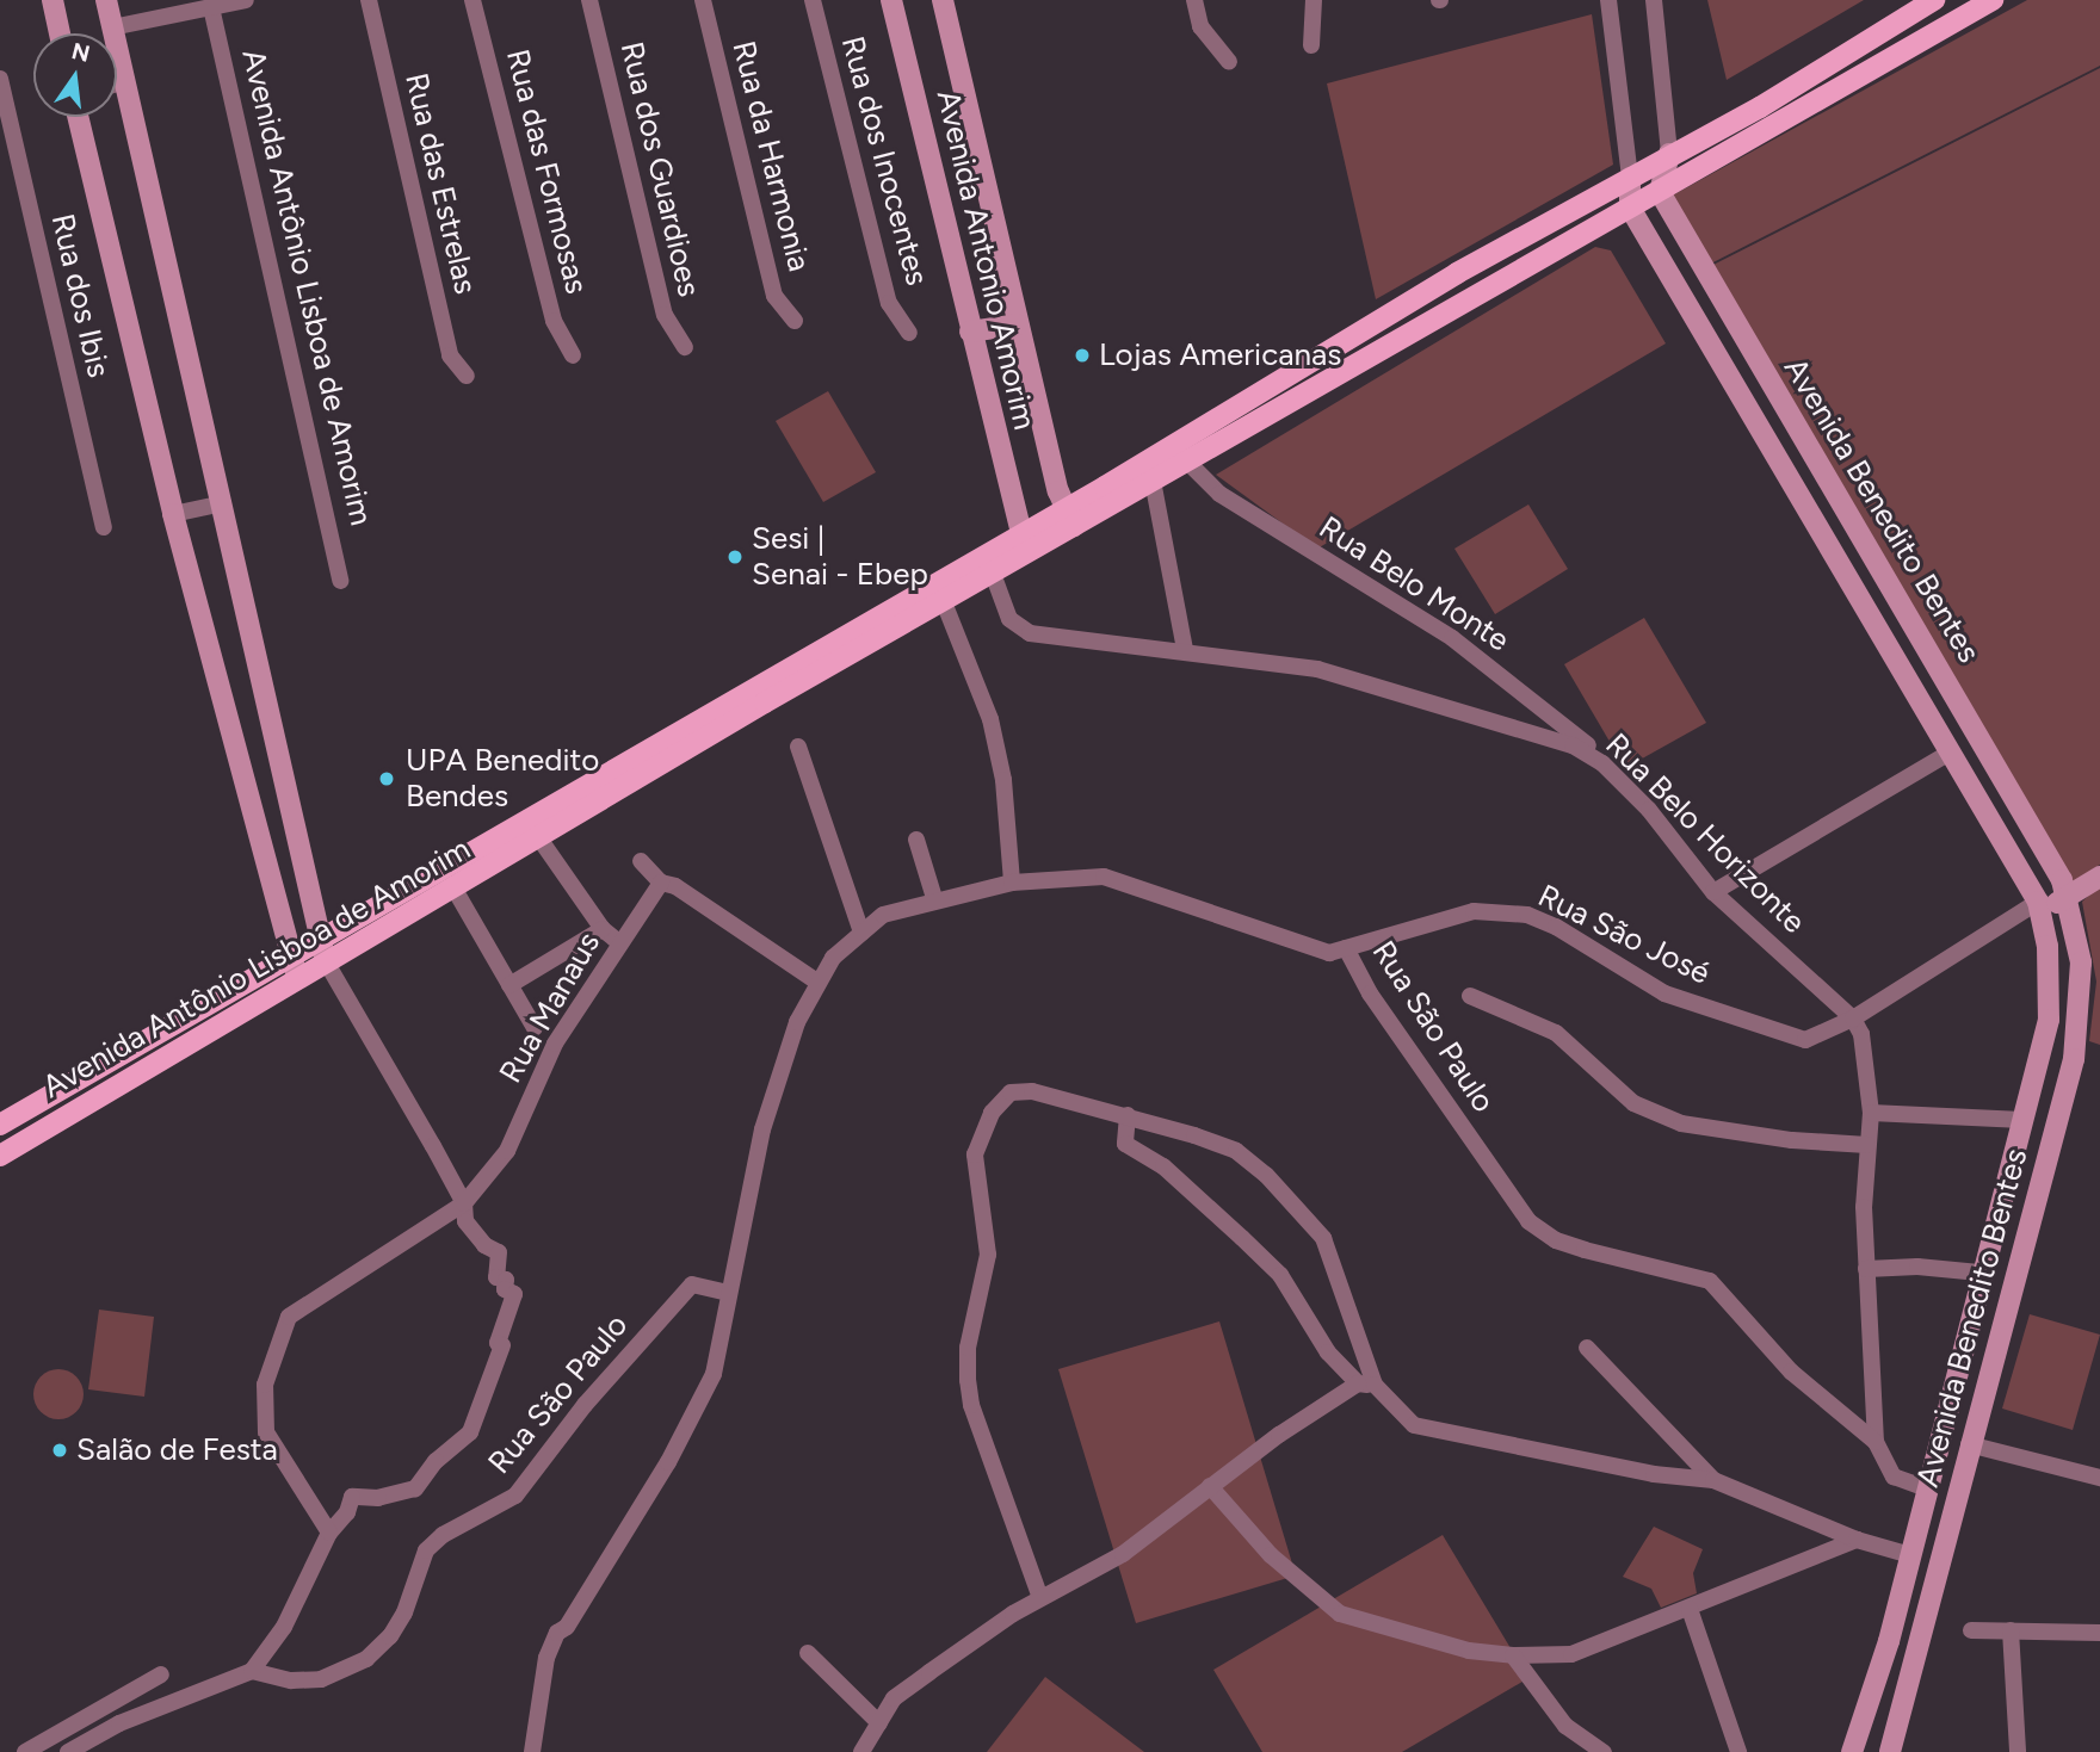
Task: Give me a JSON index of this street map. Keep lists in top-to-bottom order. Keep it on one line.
{"streets":{"main road":["Avenida Antônio Lisboa de Amorim"],"street":["Rua da Harmonia","Rua dos Inocentes","Rua dos Guardioes","Rua das Formosas","Rua das Estrelas","Avenida Antonio Amorim","Rua dos Ibis","Avenida Benedito Bentes","Rua Belo Monte","Rua Belo Horizonte","Rua São José","Rua Manaus","Rua São Paulo"]},"crossings":[["Avenida Antonio Amorim","Avenida Antônio Lisboa de Amorim"],["Avenida Antônio Lisboa de Amorim","Avenida Benedito Bentes"],["Avenida Antônio Lisboa de Amorim","Rua Belo Monte"],["Avenida Antônio Lisboa de Amorim","Rua Belo Horizonte"],["Avenida Benedito Bentes","Rua São José"],["Rua Belo Monte","Rua Belo Horizonte"],["Rua Belo Horizonte","Rua São José"],["Rua São José","Rua São Paulo"]],"places":["Lojas Americanas","Sesi | Senai - Ebep","UPA Benedito Bendes","Salão de Festa"],"north":"top"}
